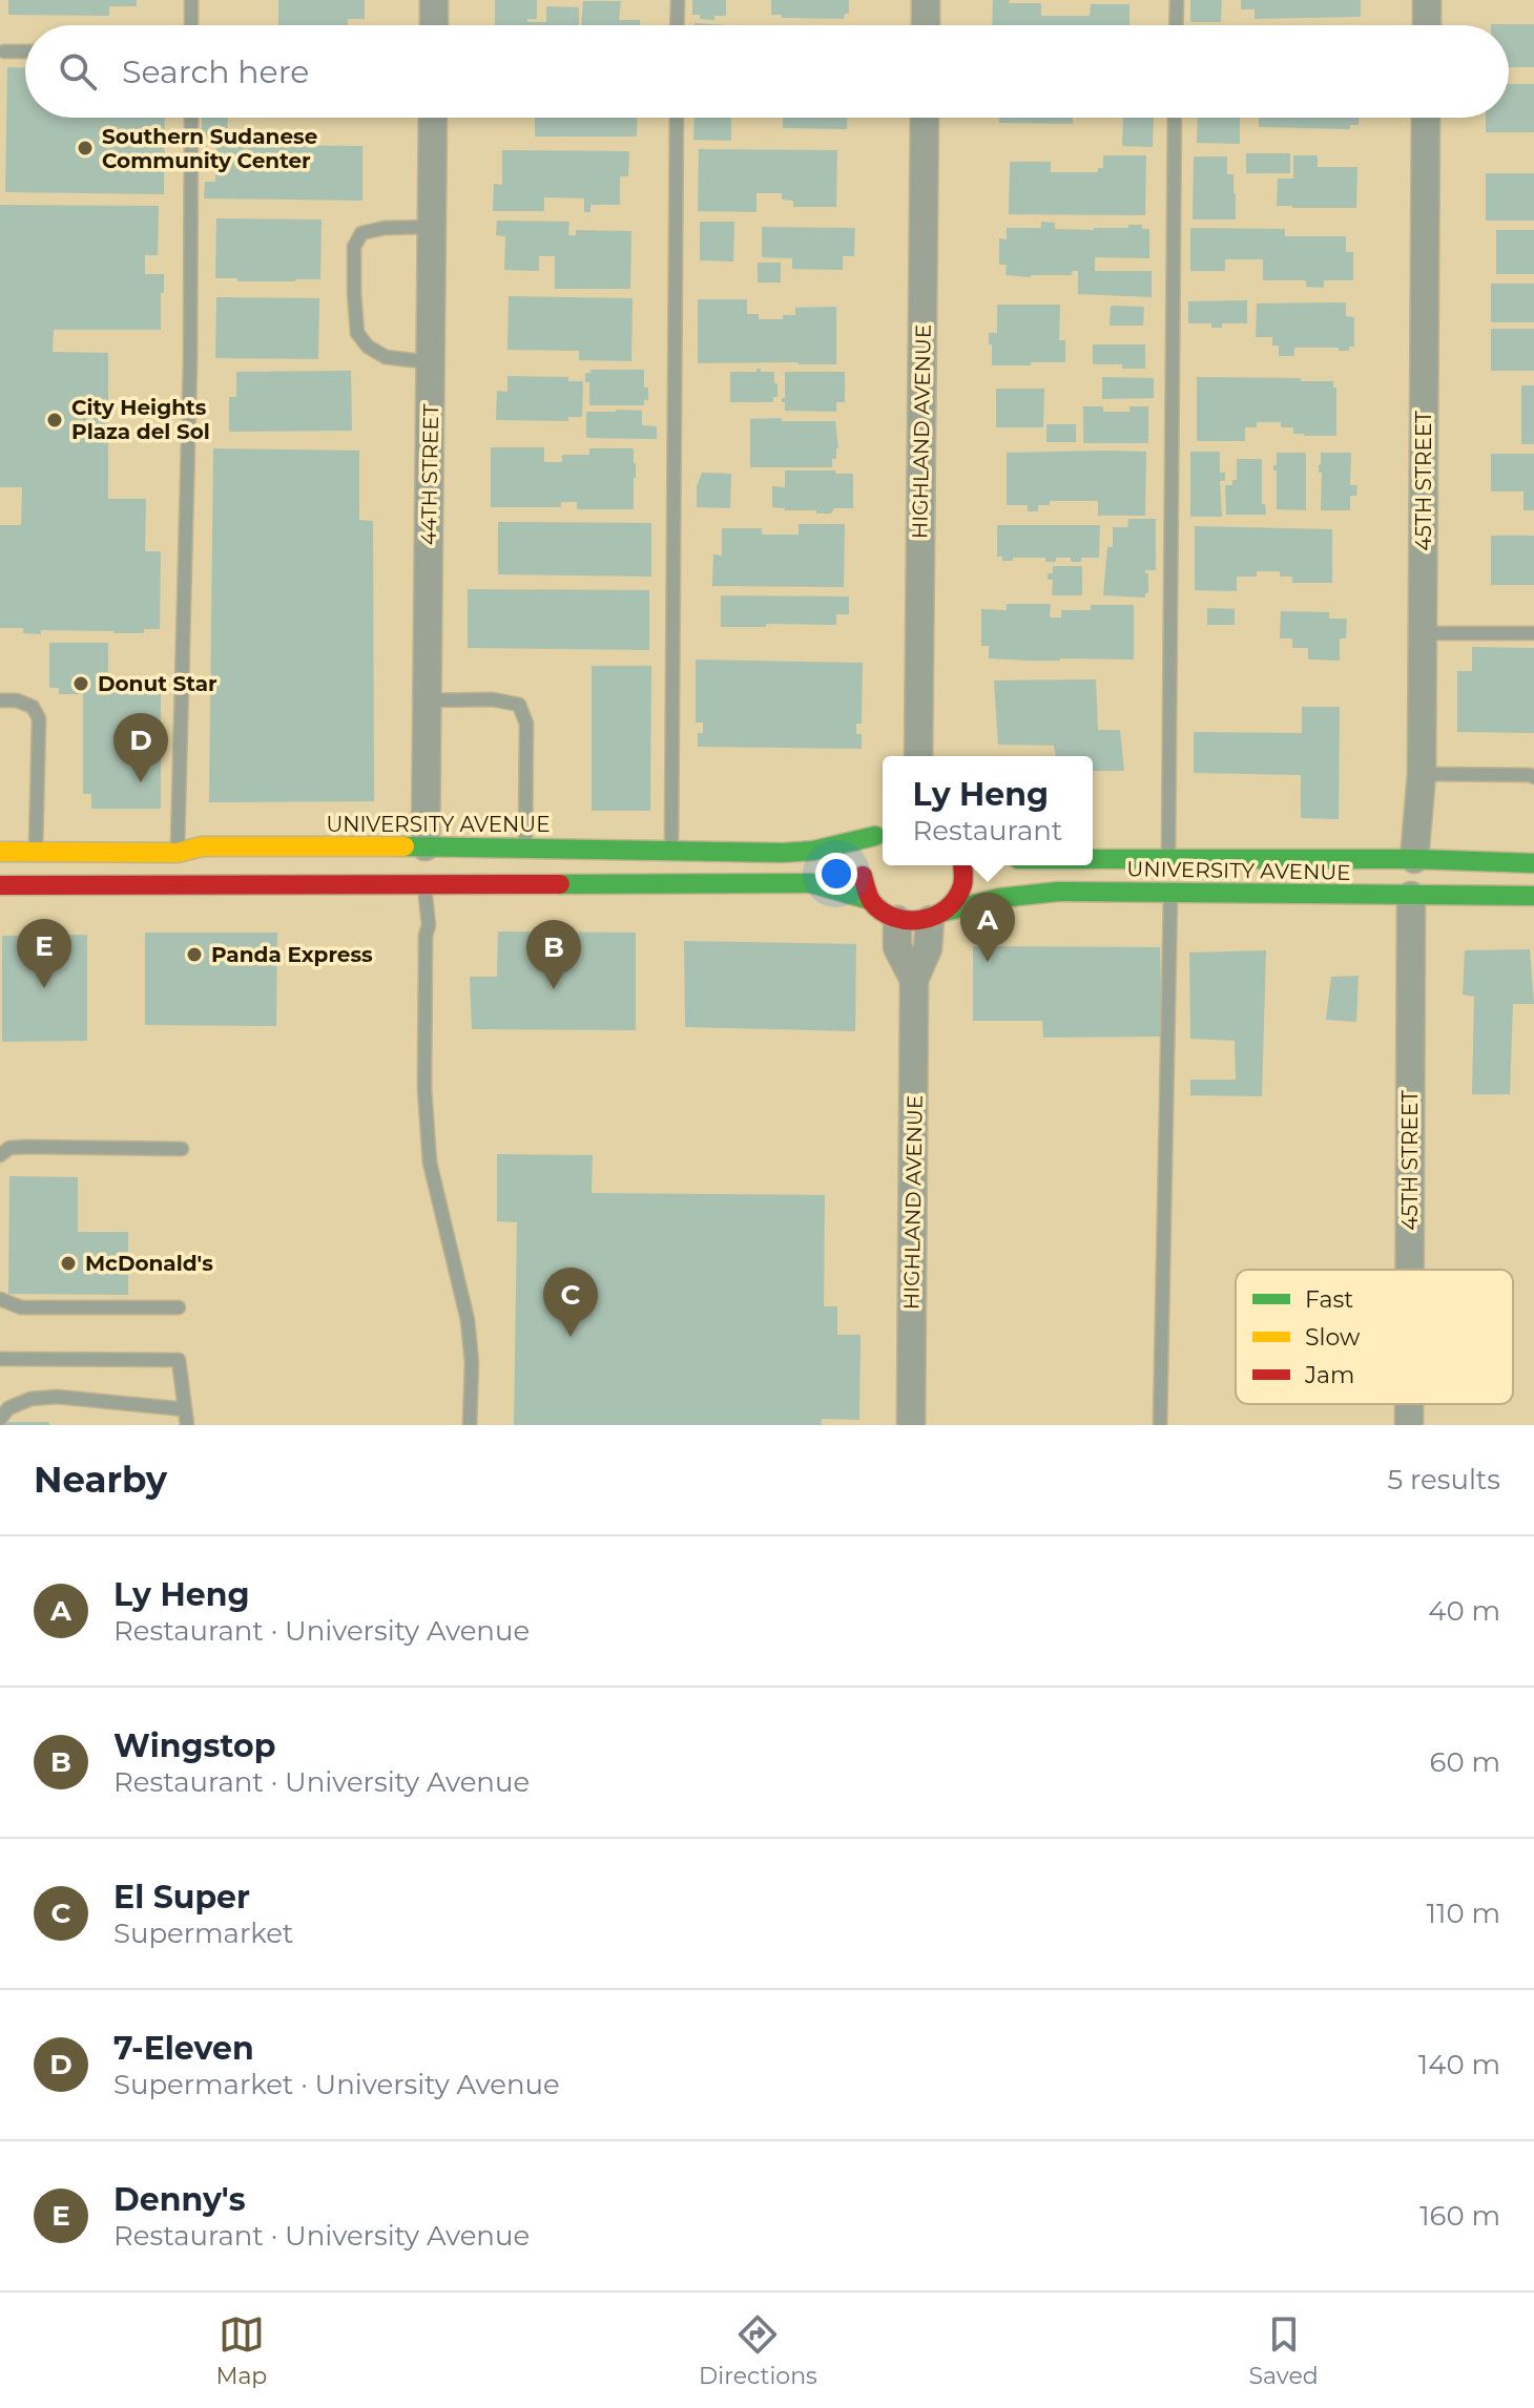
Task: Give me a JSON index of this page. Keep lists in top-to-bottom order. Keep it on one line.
{"streets":{"main road":["UNIVERSITY AVENUE"],"street":["HIGHLAND AVENUE","44TH STREET","45TH STREET"]},"crossings":[["HIGHLAND AVENUE","UNIVERSITY AVENUE"],["44TH STREET","UNIVERSITY AVENUE"],["45TH STREET","UNIVERSITY AVENUE"]],"places":["Southern Sudanese Community Center","City Heights Plaza del Sol","Donut Star","Panda Express","McDonald's"],"legend":["Fast","Slow","Jam"],"page":{"search":"Search here","pins":["D","A","E","B","C"],"popup":["Ly Heng","Restaurant"],"heading":["Nearby","5 results"],"list":[{"mark":"A","name":"Ly Heng","note":"Restaurant · University Avenue","value":"40 m"},{"mark":"B","name":"Wingstop","note":"Restaurant · University Avenue","value":"60 m"},{"mark":"C","name":"El Super","note":"Supermarket","value":"110 m"},{"mark":"D","name":"7-Eleven","note":"Supermarket · University Avenue","value":"140 m"},{"mark":"E","name":"Denny's","note":"Restaurant · University Avenue","value":"160 m"}],"nav":["Map","Directions","Saved"]}}
